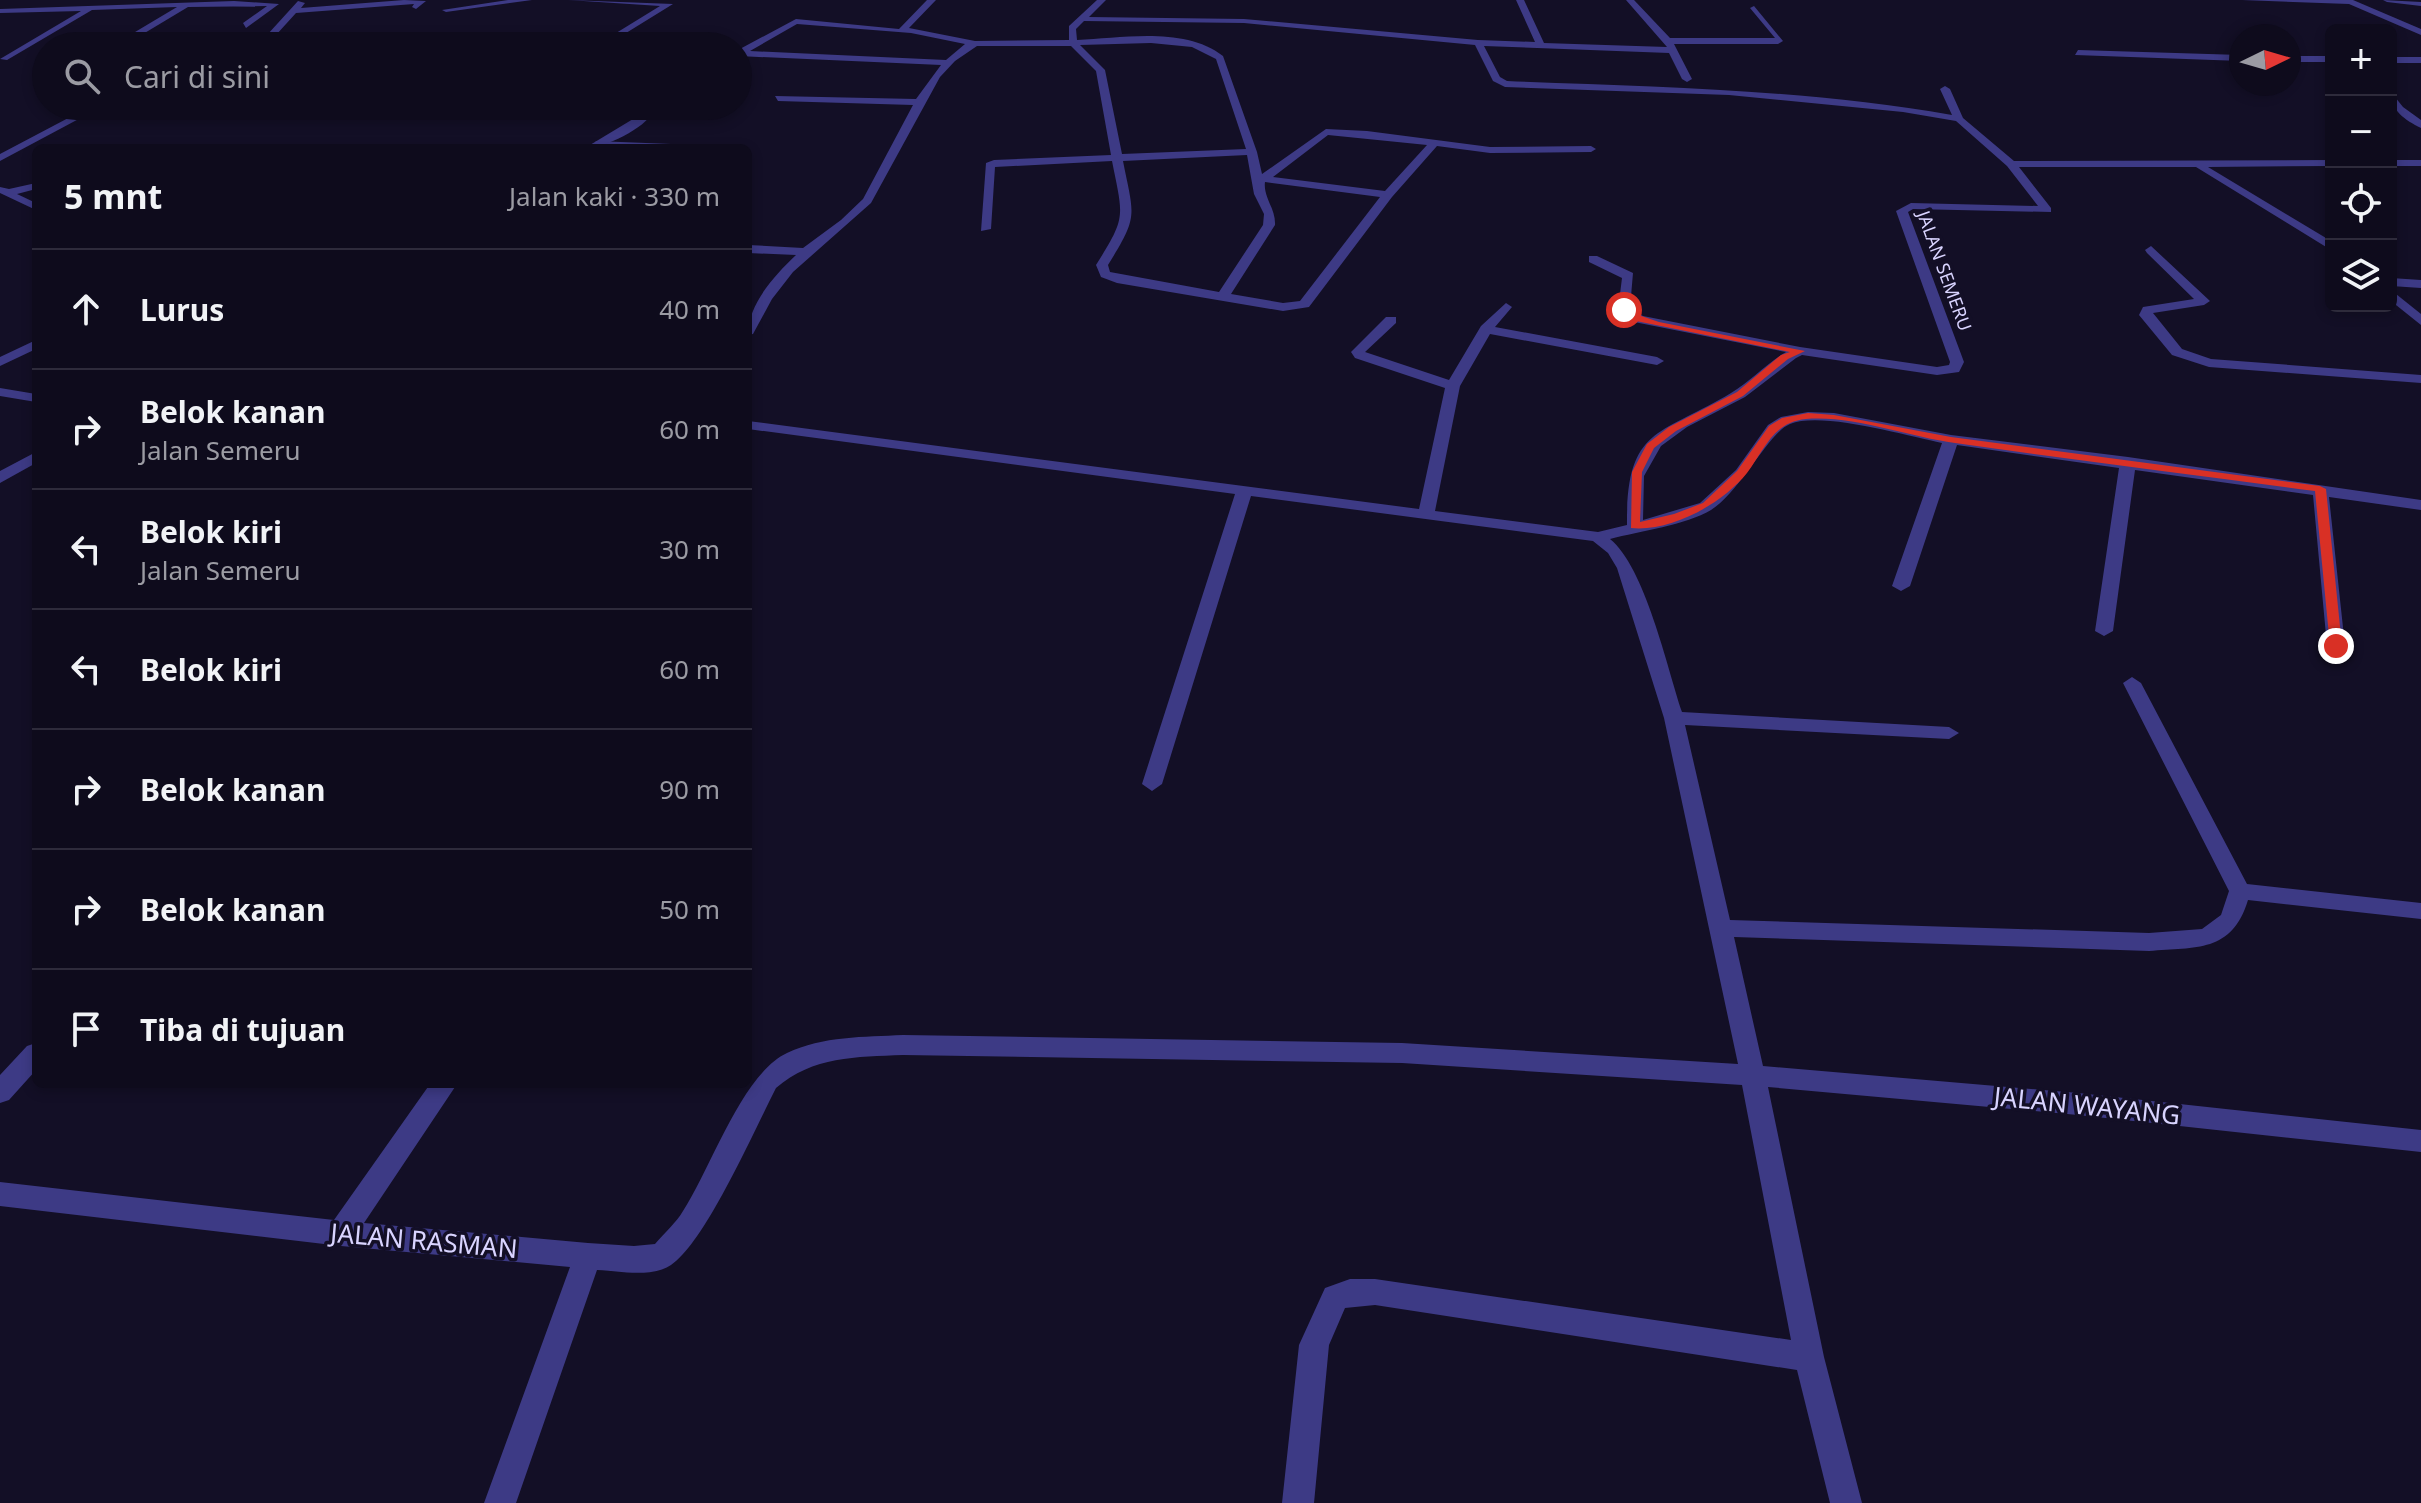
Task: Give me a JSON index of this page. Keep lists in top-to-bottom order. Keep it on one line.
{"streets":{"street":["JALAN SEMERU","JALAN WAYANG","JALAN RASMAN"]},"crossings":[["JALAN WAYANG","JALAN RASMAN"]],"north":"right","page":{"map_buttons":["+","−"],"search":"Cari di sini","heading":["5 mnt","Jalan kaki · 330 m"],"list":[["Lurus","40 m"],["Belok kanan","Jalan Semeru","60 m"],["Belok kiri","Jalan Semeru","30 m"],["Belok kiri","60 m"],["Belok kanan","90 m"],["Belok kanan","50 m"],"Tiba di tujuan"]}}
